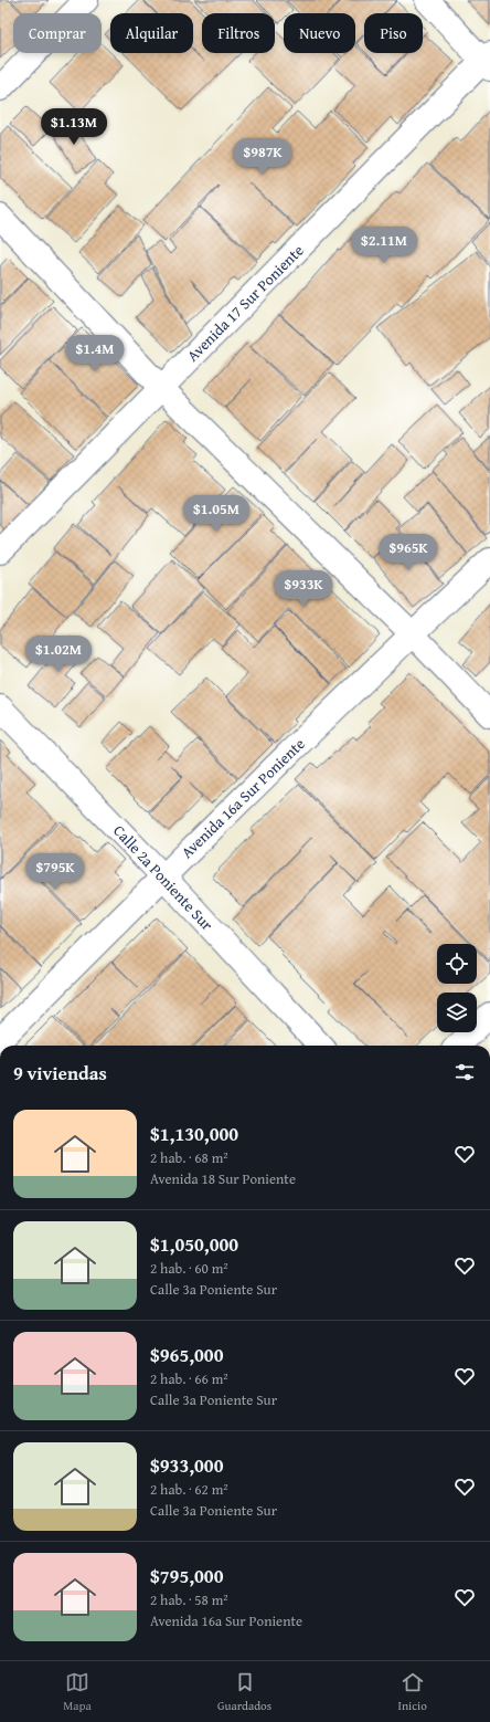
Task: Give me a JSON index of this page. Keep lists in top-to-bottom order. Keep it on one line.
{"streets":{"street":["Avenida 17 Sur Poniente","Avenida 16a Sur Poniente","Calle 2a Poniente Sur"]},"crossings":[["Avenida 16a Sur Poniente","Calle 2a Poniente Sur"]],"page":{"chip":["Comprar","Alquilar","Filtros","Nuevo","Piso"],"price":["$1.13M","$987K","$2.11M","$1.4M","$1.05M","$965K","$933K","$1.02M","$795K"],"heading":"9 viviendas","list":[{"name":"$1,130,000","note":"2 hab. · 68 m² · Avenida 18 Sur Poniente"},{"name":"$1,050,000","note":"2 hab. · 60 m² · Calle 3a Poniente Sur"},{"name":"$965,000","note":"2 hab. · 66 m² · Calle 3a Poniente Sur"},{"name":"$933,000","note":"2 hab. · 62 m² · Calle 3a Poniente Sur"},{"name":"$795,000","note":"2 hab. · 58 m² · Avenida 16a Sur Poniente"}],"tabs":["Mapa","Guardados","Inicio"]}}
